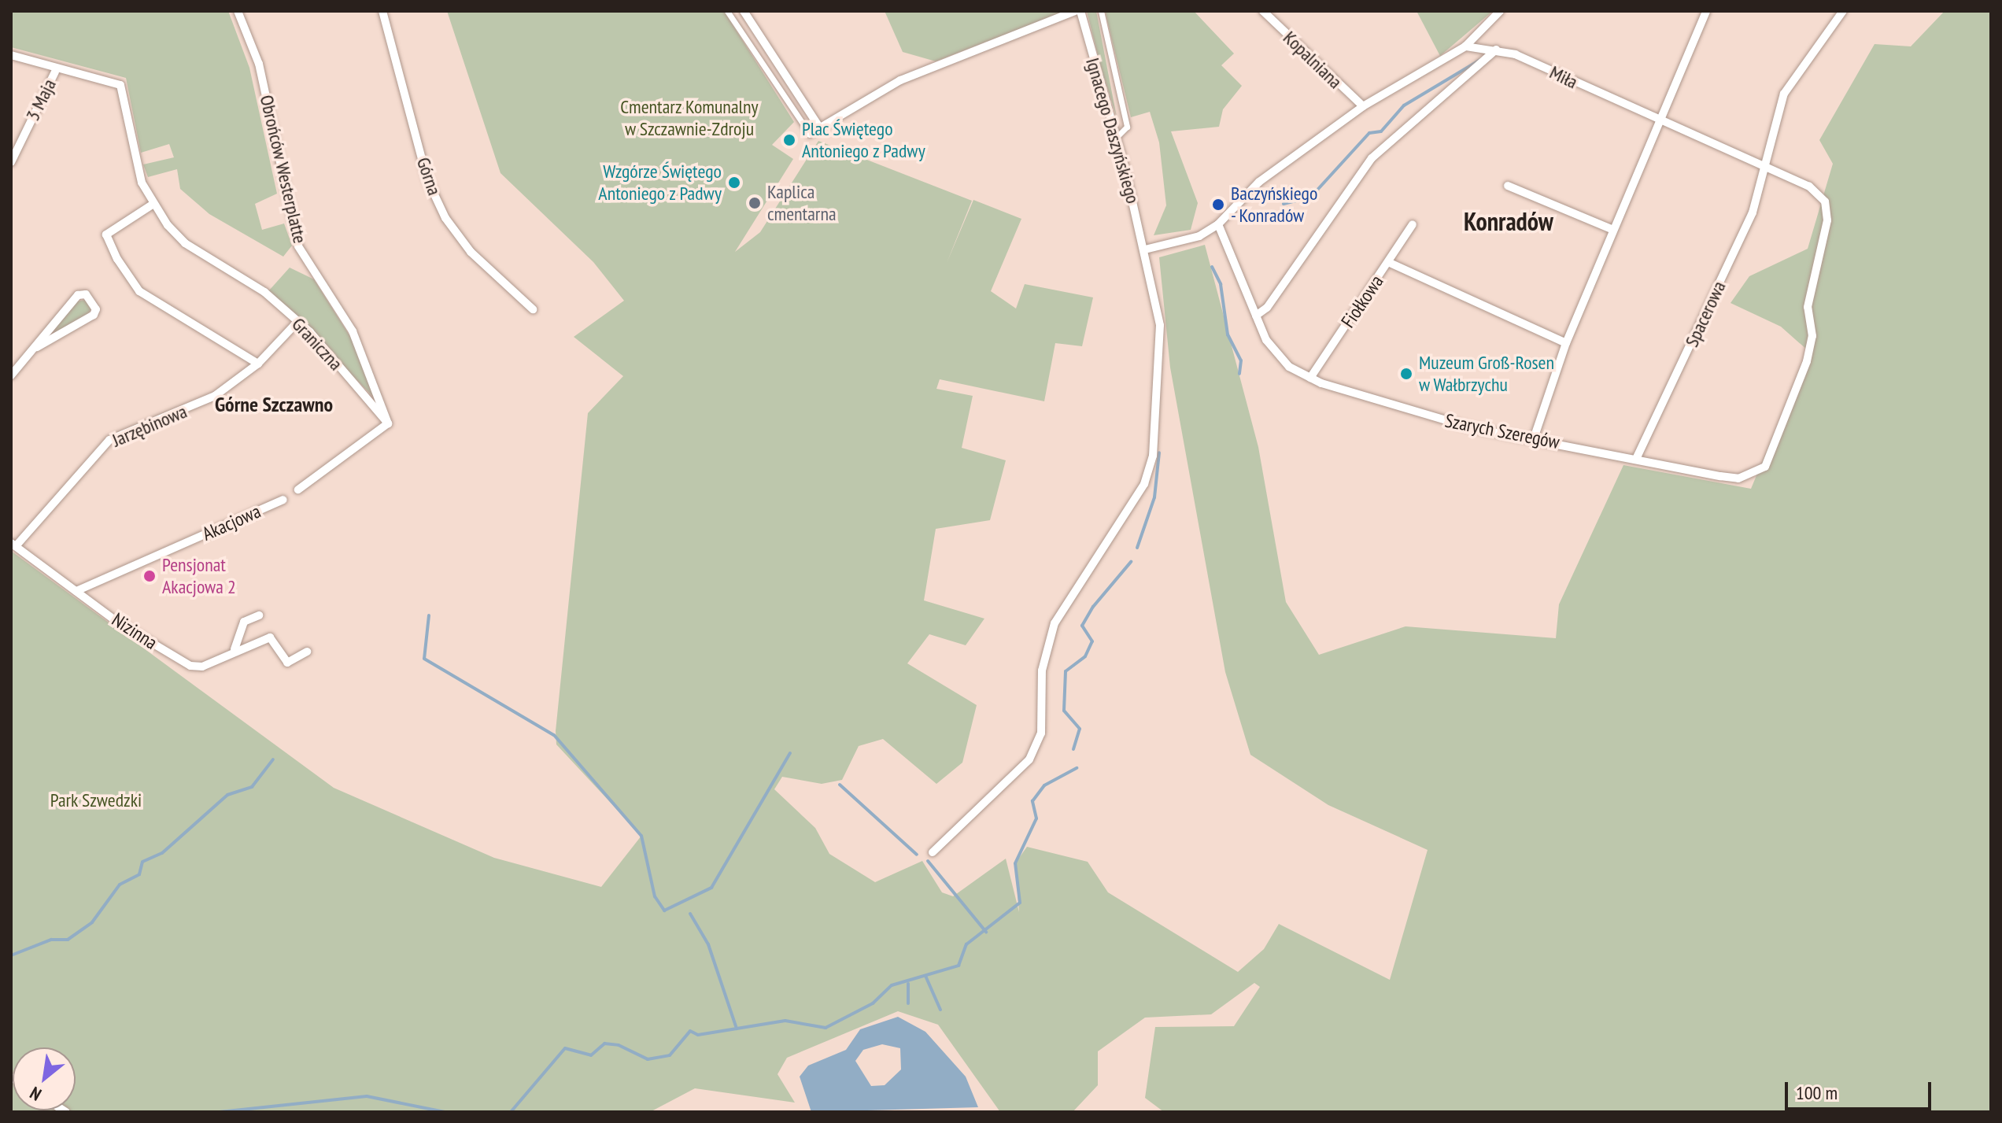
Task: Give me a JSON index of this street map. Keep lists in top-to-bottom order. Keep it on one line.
{"streets":{"street":["Kopalniana","Miła","3 Maja","Ignacego Daszyńskiego","Obrońców Westerplatte","Górna","Fiołkowa","Spacerowa","Graniczna","Jarzębinowa","Szarych Szeregów","Akacjowa","Nizinna"]},"crossings":[["Miła","Spacerowa"],["Miła","Szarych Szeregów"],["3 Maja","Graniczna"],["Obrońców Westerplatte","Graniczna"],["Fiołkowa","Szarych Szeregów"],["Spacerowa","Szarych Szeregów"],["Graniczna","Jarzębinowa"],["Jarzębinowa","Nizinna"],["Akacjowa","Nizinna"]],"districts":["Konradów","Górne Szczawno"],"parks":["Cmentarz Komunalny w Szczawnie-Zdroju","Park Szwedzki"],"places":["Plac Świętego Antoniego z Padwy","Wzgórze Świętego Antoniego z Padwy","Kaplica cmentarna","Baczyńskiego - Konradów","Muzeum Groß-Rosen w Wałbrzychu","Pensjonat Akacjowa 2"],"scale_bar":"100 m","north":"bottom left"}
